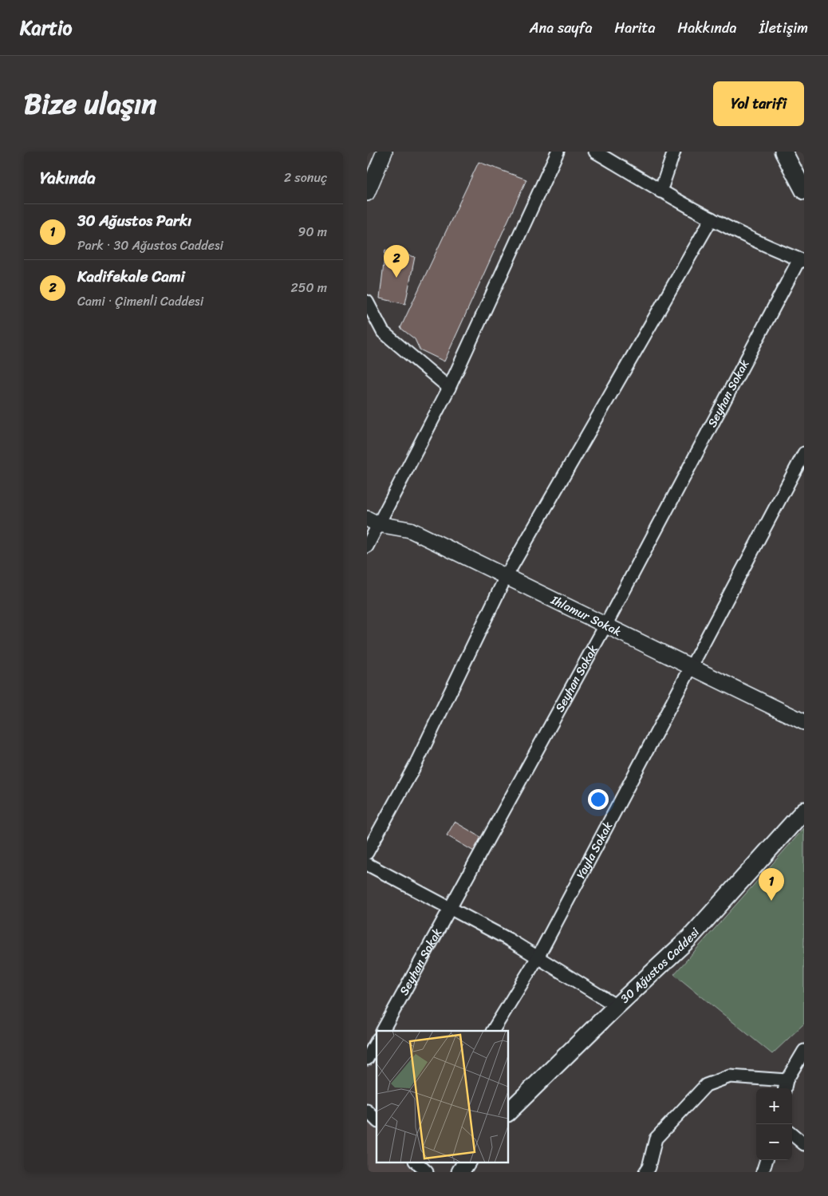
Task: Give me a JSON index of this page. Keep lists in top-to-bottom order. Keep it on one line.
{"streets":{"main road":["30 Ağustos Caddesi"],"street":["Seyhan Sokak","Ihlamur Sokak","Yayla Sokak"]},"crossings":[["Seyhan Sokak","Ihlamur Sokak"],["Ihlamur Sokak","Yayla Sokak"]],"page":{"header":"Kartio","nav":["Ana sayfa","Harita","Hakkında","İletişim"],"title":"Bize ulaşın","buttons":"Yol tarifi","heading":["Yakında","2 sonuç"],"list":[{"mark":"1","name":"30 Ağustos Parkı","note":"Park · 30 Ağustos Caddesi","value":"90 m"},{"mark":"2","name":"Kadifekale Cami","note":"Cami · Çimenli Caddesi","value":"250 m"}],"pins":["2","1"],"map_buttons":["+","−"]}}
